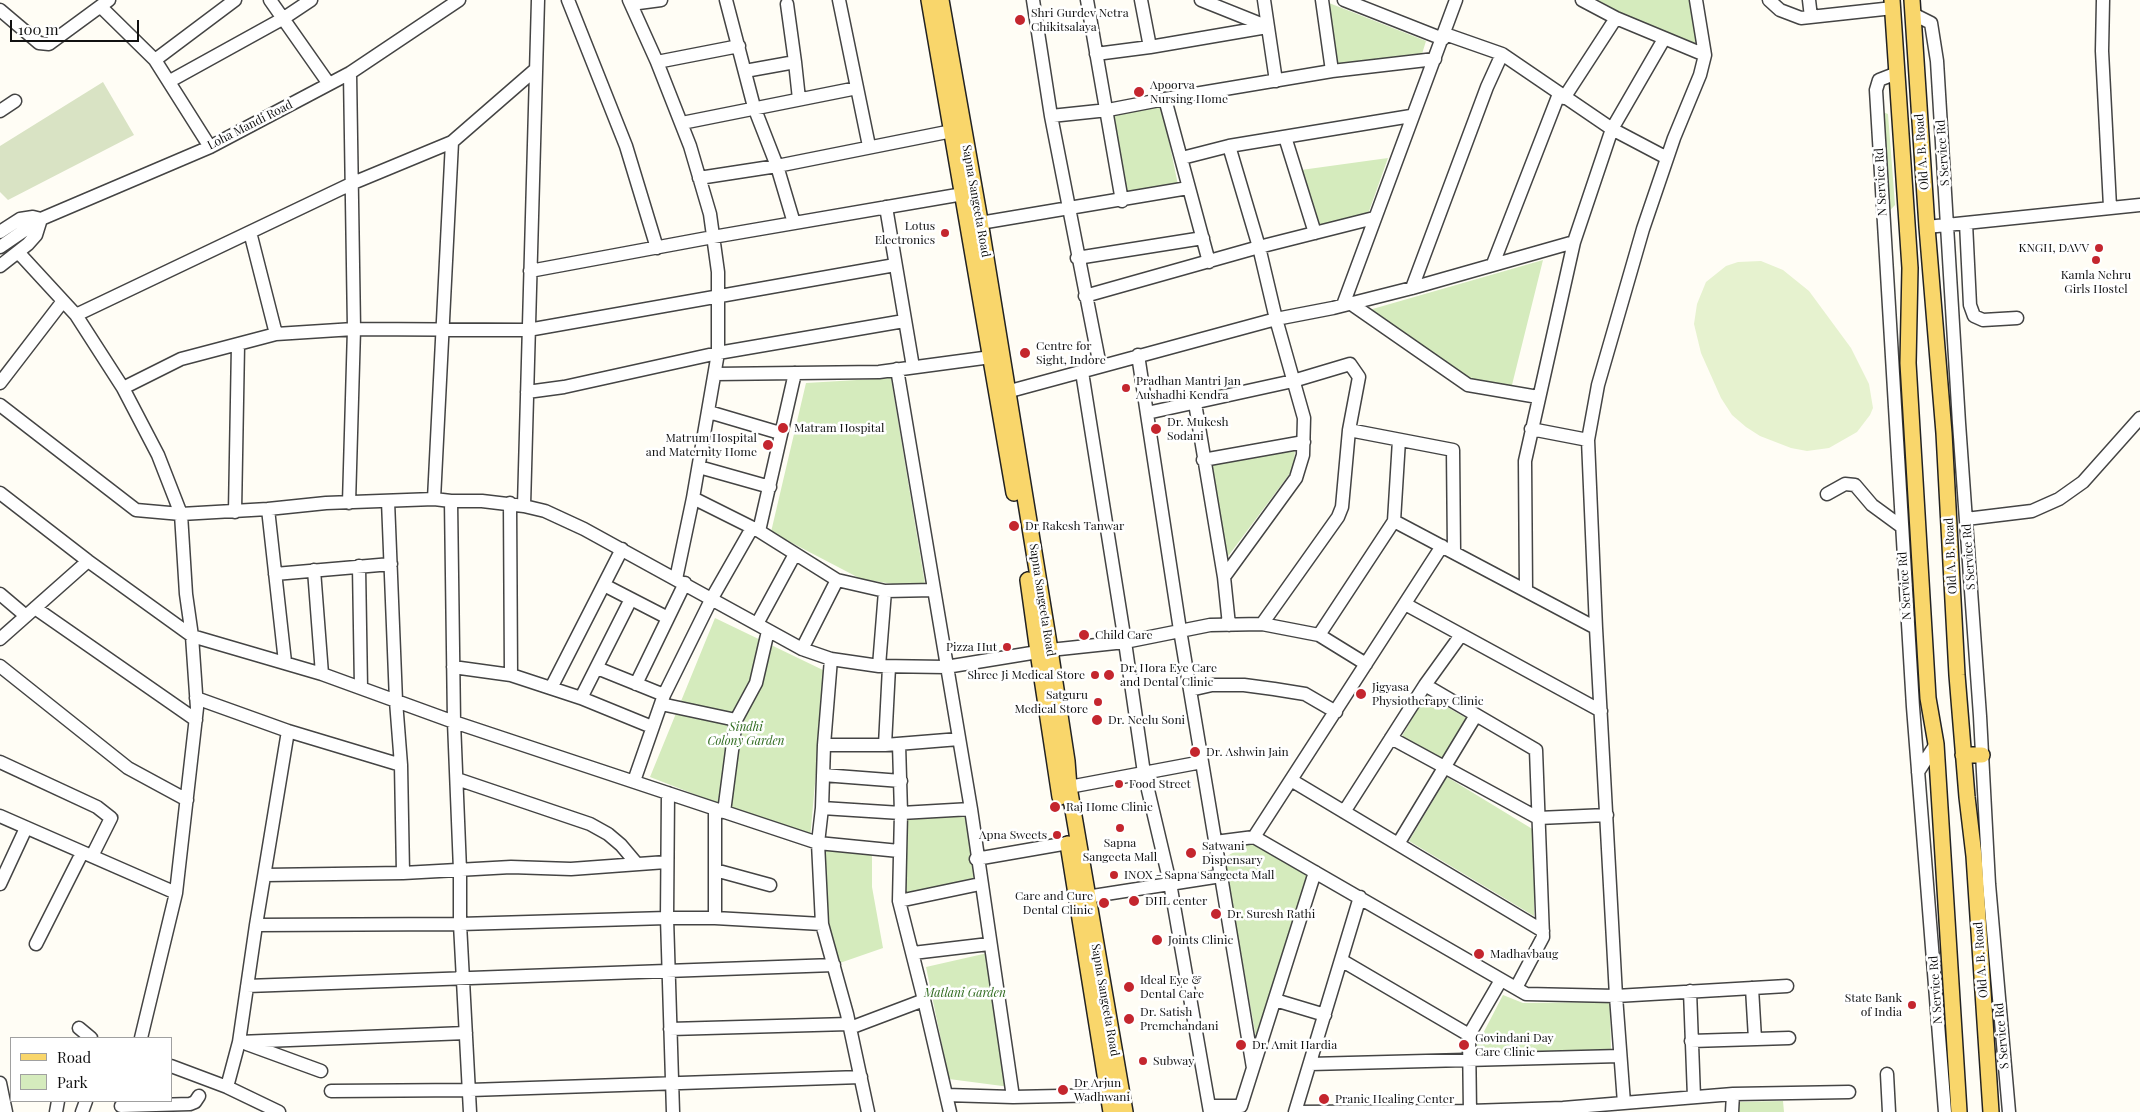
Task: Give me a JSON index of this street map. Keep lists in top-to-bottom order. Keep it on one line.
{"streets":{"main road":["Old A. B. Road","Sapna Sangeeta Road"],"street":["Loha Mandi Road","S Service Rd","N Service Rd"]},"crossings":[["Old A. B. Road","S Service Rd"],["Old A. B. Road","N Service Rd"]],"parks":["Sindhi Colony Garden","Matlani Garden"],"places":["Shri Gurdev Netra Chikitsalaya","Apoorva Nursing Home","Lotus Electronics","KNGH, DAVV","Kamla Nehru Girls Hostel","Centre for Sight, Indore","Pradhan Mantri Jan Aushadhi Kendra","Matram Hospital","Dr. Mukesh Sodani","Matrum Hospital and Maternity Home","Dr Rakesh Tanwar","Child Care","Pizza Hut","Shree Ji Medical Store","Dr. Hora Eye Care and Dental Clinic","Jigyasa Physiotherapy Clinic","Satguru Medical Store","Dr. Neelu Soni","Dr. Ashwin Jain","Food Street","Raj Home Clinic","Sapna Sangeeta Mall","Apna Sweets","Satwani Dispensary","INOX - Sapna Sangeeta Mall","DHL center","Care and Cure Dental Clinic","Dr. Suresh Rathi","Joints Clinic","Madhavbaug","Ideal Eye & Dental Care","State Bank of India","Dr. Satish Premchandani","Dr. Amit Hardia","Govindani Day Care Clinic","Subway","Dr Arjun Wadhwani","Pranic Healing Center"],"legend":["Road","Park"],"scale_bar":"100 m"}
